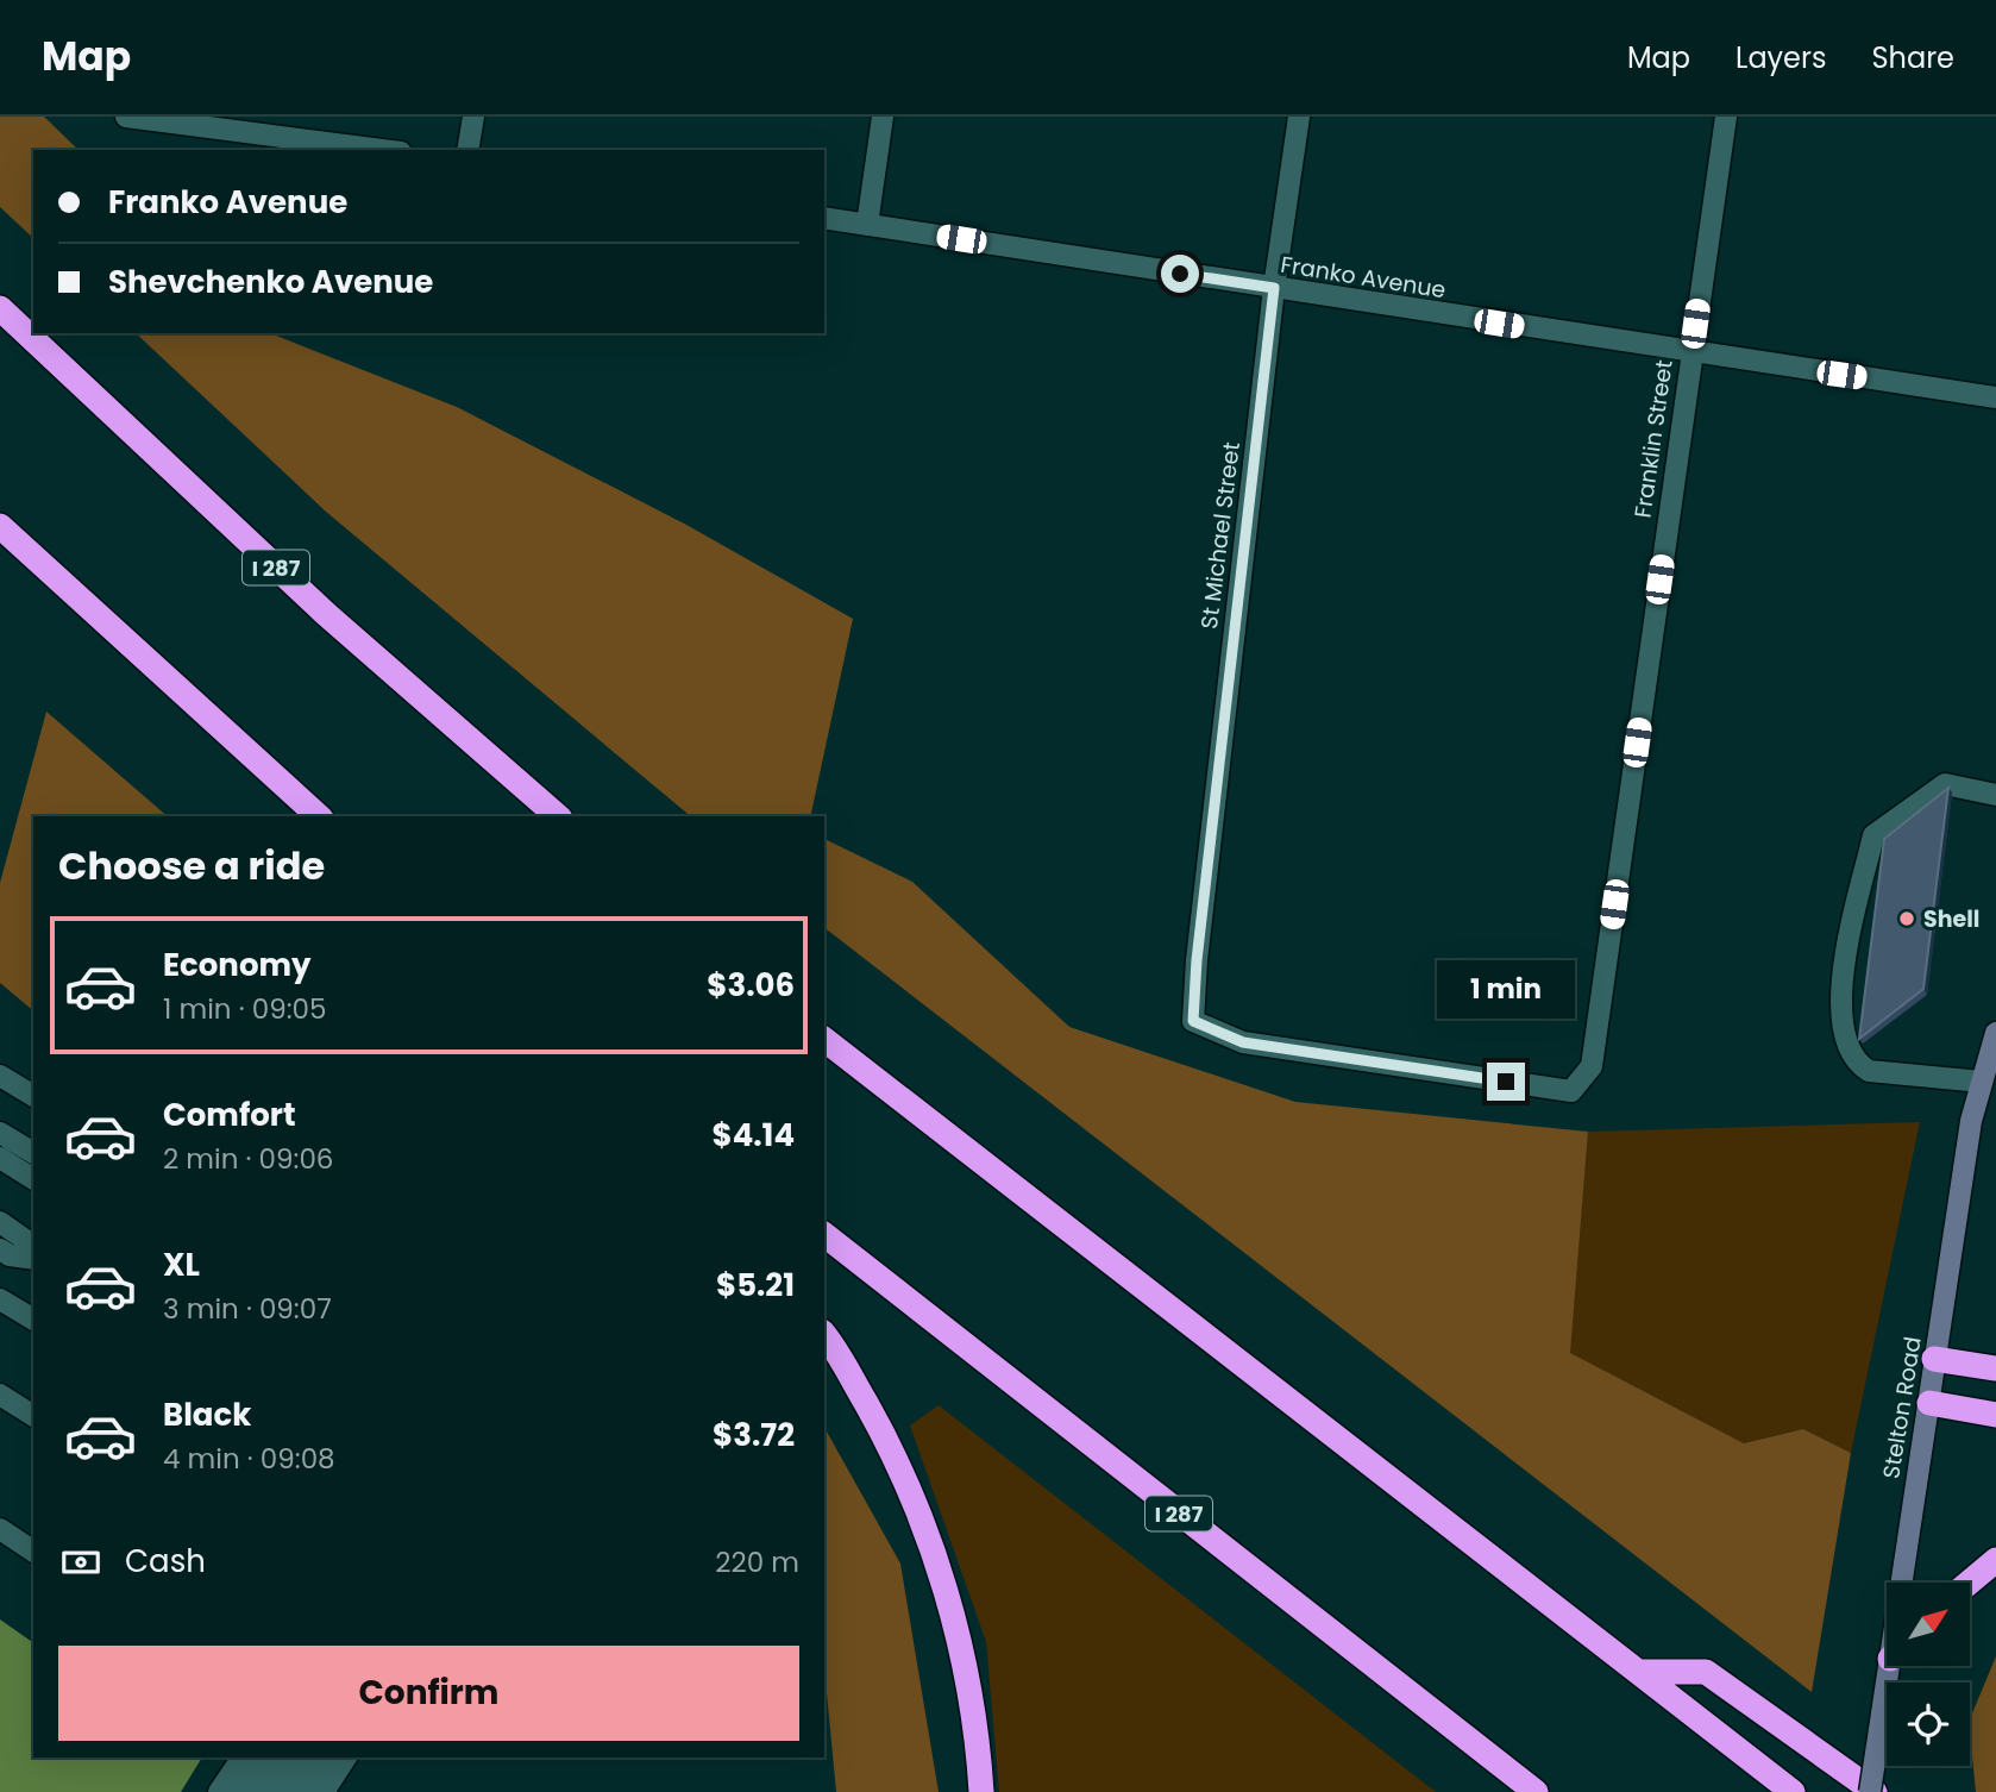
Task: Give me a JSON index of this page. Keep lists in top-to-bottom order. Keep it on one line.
{"streets":{"highway":["I 287"],"main road":["Stelton Road"],"street":["Franko Avenue","Franklin Street","St Michael Street"]},"crossings":[["Franko Avenue","Franklin Street"],["Franko Avenue","St Michael Street"],["Franklin Street","St Michael Street"]],"places":["Shell"],"north":"top right","page":{"header":"Map","nav":["Map","Layers","Share"],"banner":["Franko Avenue","Shevchenko Avenue"],"heading":"Choose a ride","list":[{"name":"Economy","note":"1 min · 09:05","value":"$3.06"},{"name":"Comfort","note":"2 min · 09:06","value":"$4.14"},{"name":"XL","note":"3 min · 09:07","value":"$5.21"},{"name":"Black","note":"4 min · 09:08","value":"$3.72"}],"bubble":"1 min","pay":["Cash","220 m"],"buttons":"Confirm"}}
